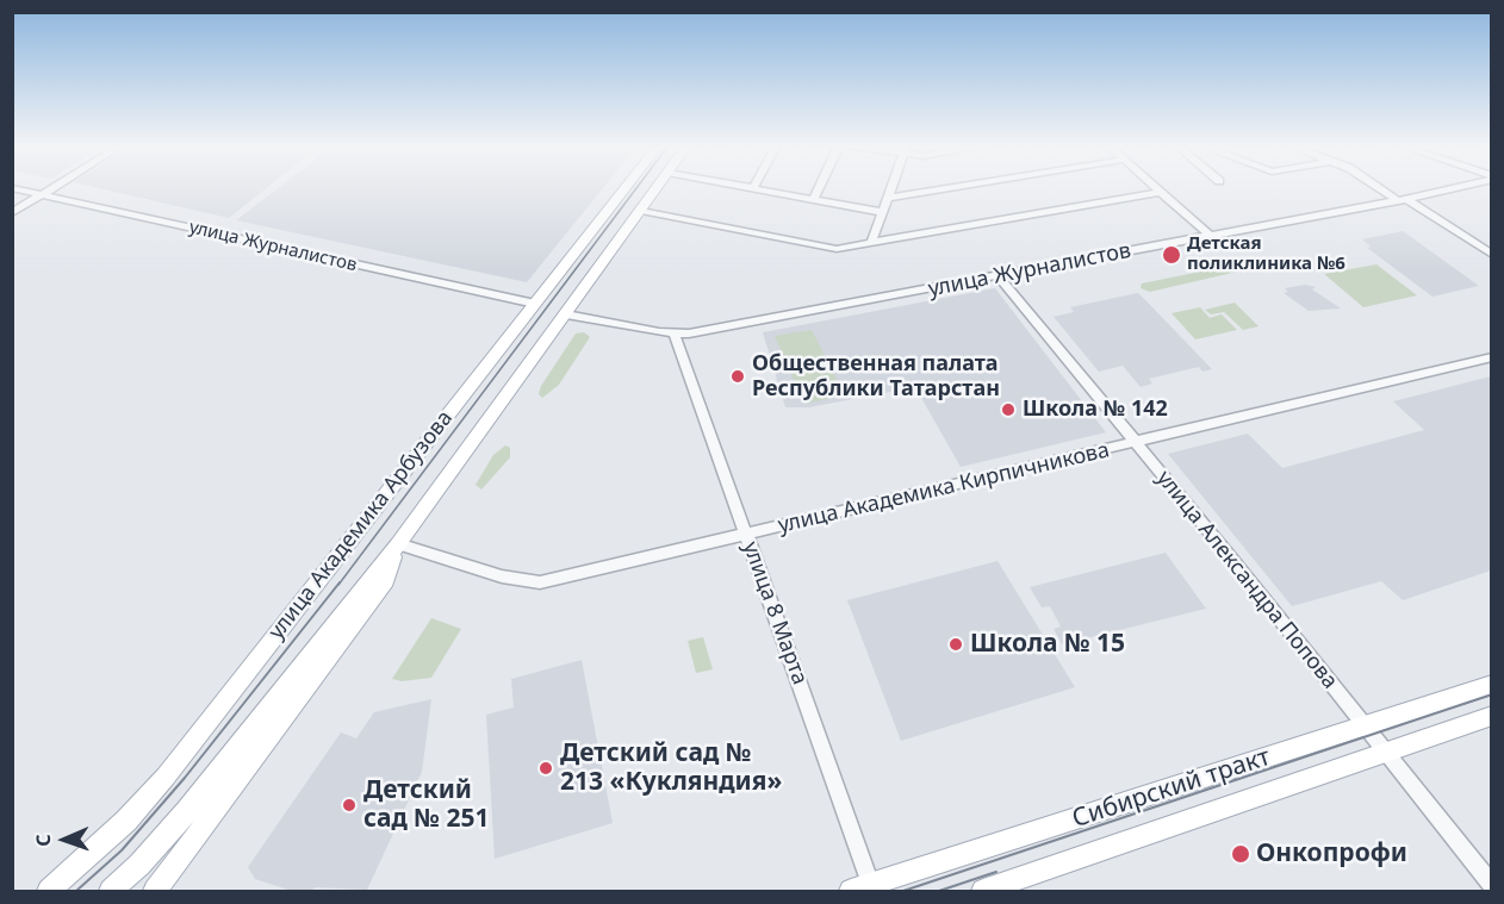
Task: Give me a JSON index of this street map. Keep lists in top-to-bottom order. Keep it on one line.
{"streets":{"main road":["улица Академика Арбузова","Сибирский тракт"],"street":["улица Журналистов","улица Академика Кирпичникова","улица Александра Попова","улица 8 Марта"]},"crossings":[["улица Журналистов","улица Академика Арбузова"],["улица Журналистов","улица Александра Попова"],["улица Журналистов","улица 8 Марта"],["улица Академика Кирпичникова","улица Академика Арбузова"],["улица Академика Кирпичникова","улица Александра Попова"],["улица Академика Кирпичникова","улица 8 Марта"],["улица Александра Попова","Сибирский тракт"],["улица 8 Марта","Сибирский тракт"]],"places":["Детская поликлиника №6","Общественная палата Республики Татарстан","Школа № 142","Школа № 15","Детский сад № 213 «Кукляндия»","Детский сад № 251","Онкопрофи"],"north":"left"}
